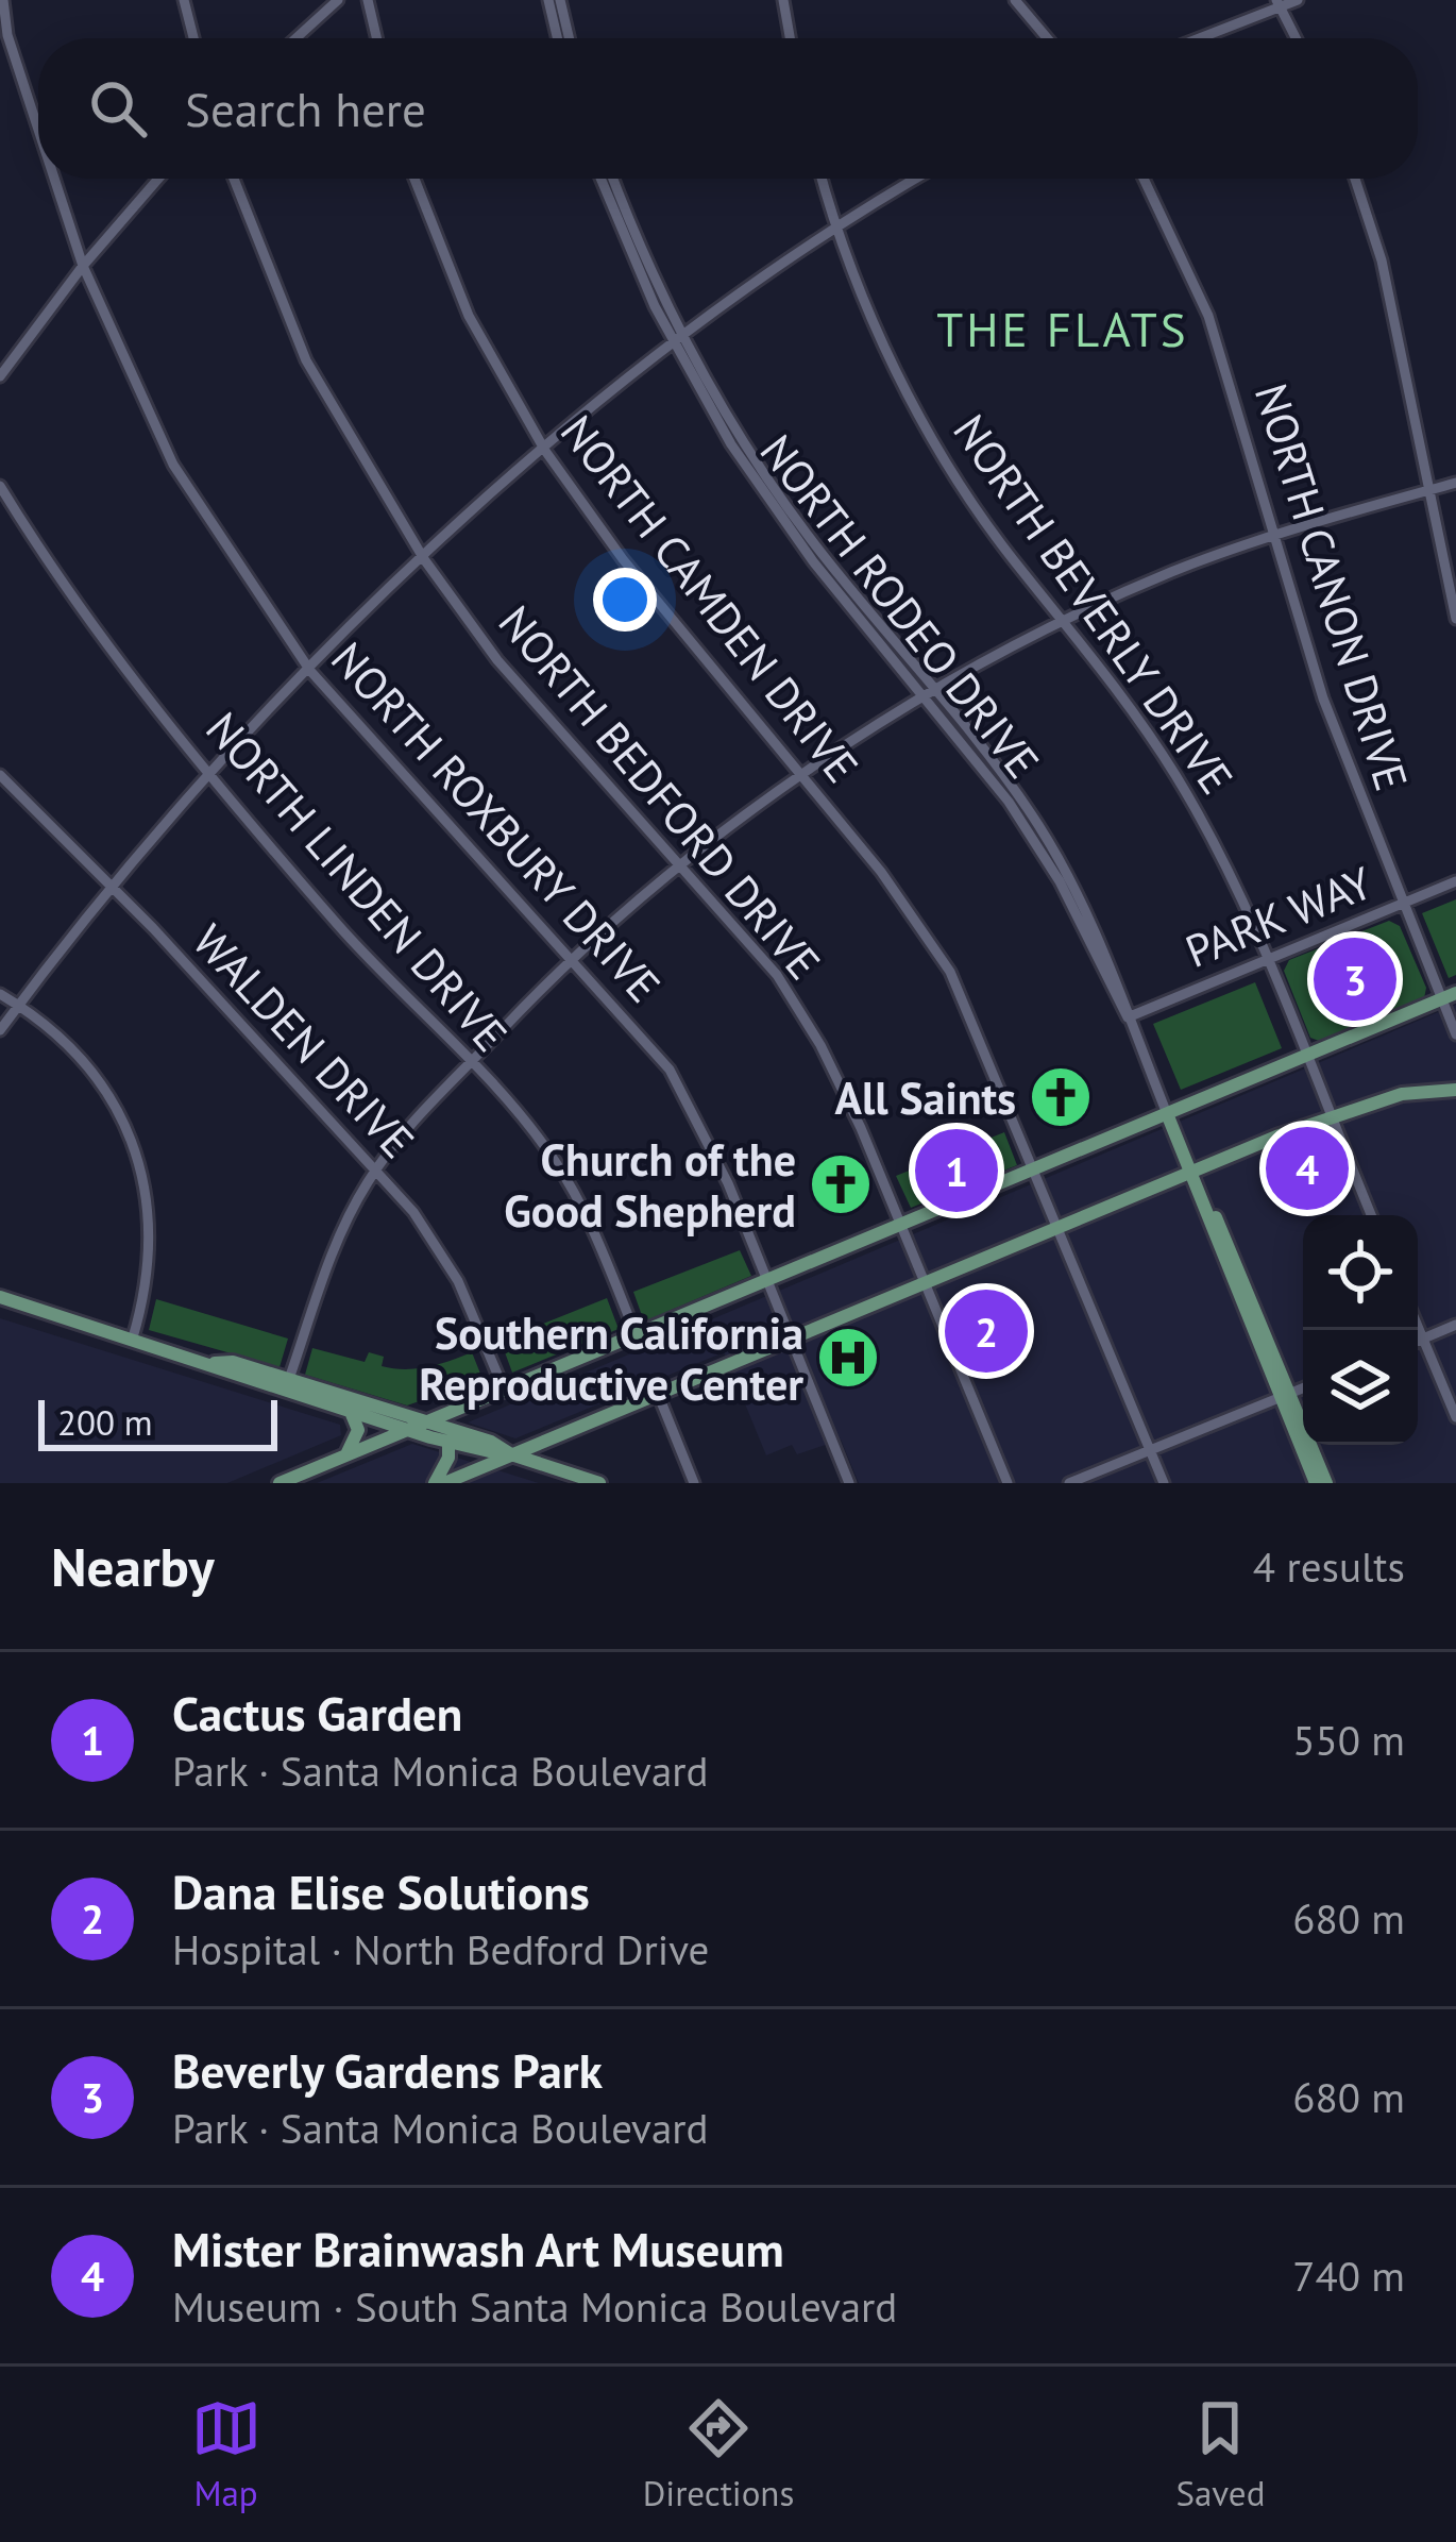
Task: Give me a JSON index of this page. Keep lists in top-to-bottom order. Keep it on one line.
{"streets":{"main road":["NORTH RODEO DRIVE"],"street":["NORTH CANON DRIVE","NORTH CAMDEN DRIVE","NORTH BEVERLY DRIVE","NORTH BEDFORD DRIVE","NORTH ROXBURY DRIVE","NORTH LINDEN DRIVE","PARK WAY","WALDEN DRIVE"]},"crossings":[["NORTH CANON DRIVE","PARK WAY"],["NORTH BEVERLY DRIVE","PARK WAY"],["NORTH RODEO DRIVE","PARK WAY"]],"districts":["THE FLATS"],"places":{"church":["All Saints","Church of the Good Shepherd"],"hospital":["Southern California Reproductive Center"]},"scale_bar":"200 m","page":{"search":"Search here","pins":["3","4","1","2"],"scale":"200 m","heading":["Nearby","4 results"],"list":[{"mark":"1","name":"Cactus Garden","note":"Park · Santa Monica Boulevard","value":"550 m"},{"mark":"2","name":"Dana Elise Solutions","note":"Hospital · North Bedford Drive","value":"680 m"},{"mark":"3","name":"Beverly Gardens Park","note":"Park · Santa Monica Boulevard","value":"680 m"},{"mark":"4","name":"Mister Brainwash Art Museum","note":"Museum · South Santa Monica Boulevard","value":"740 m"}],"nav":["Map","Directions","Saved"]}}
